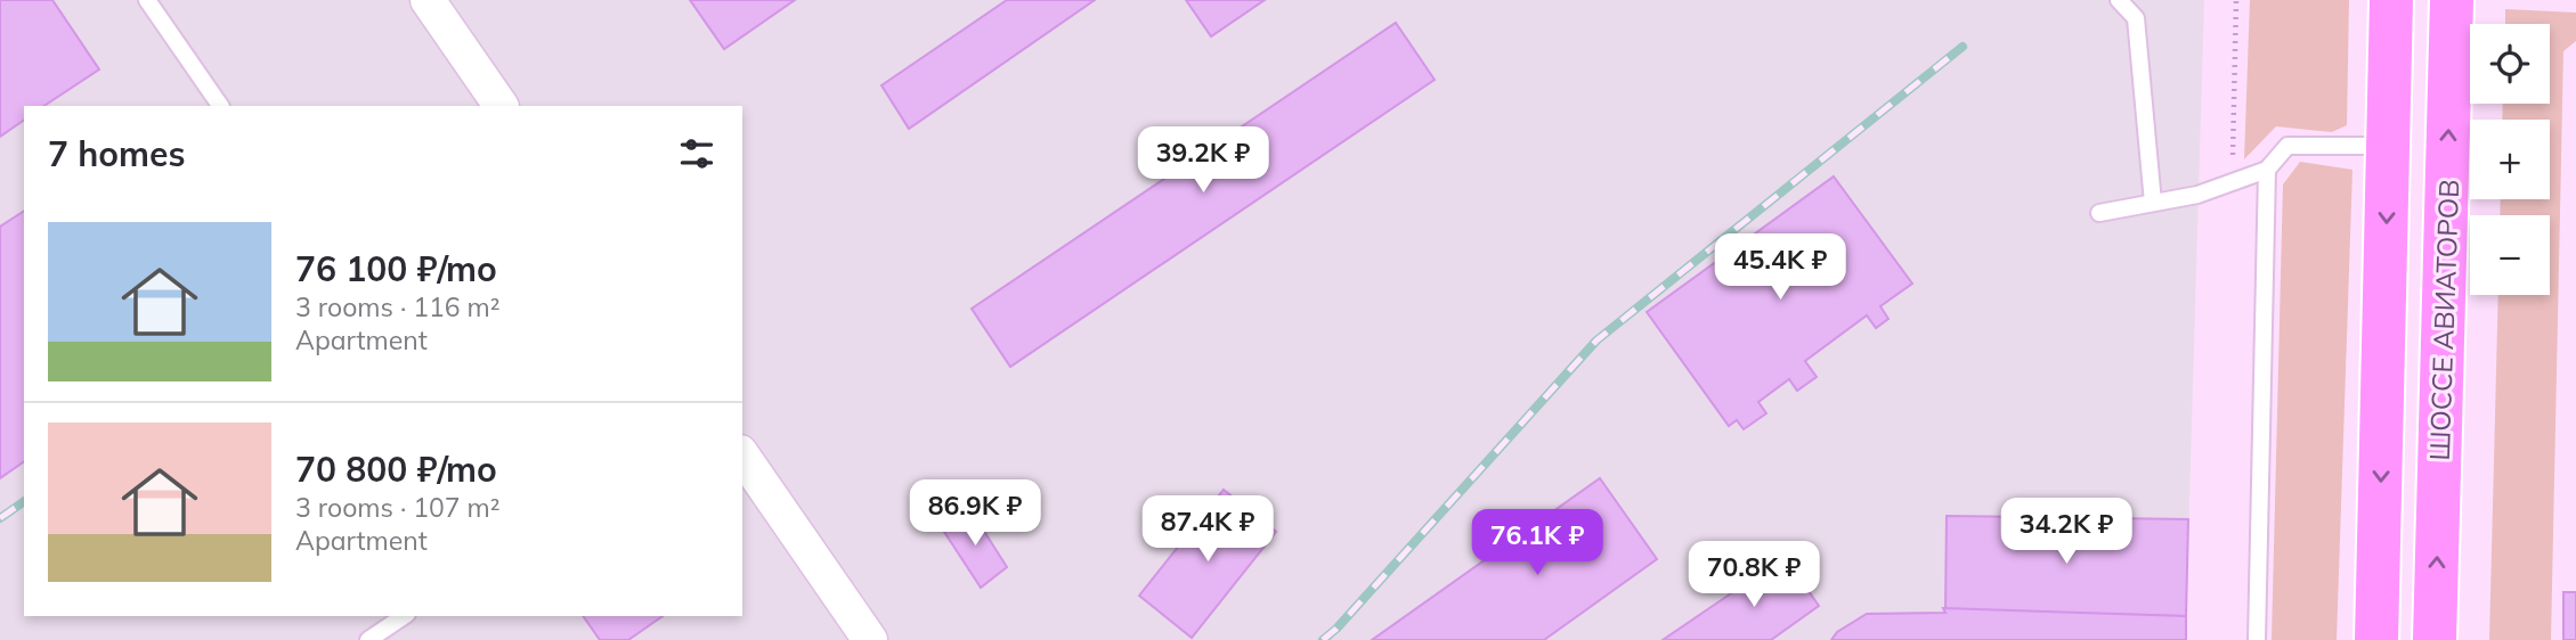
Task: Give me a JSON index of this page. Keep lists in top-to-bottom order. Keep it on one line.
{"streets":{"main road":["ШОССЕ АВИАТОРОВ"]},"page":{"map_buttons":["+","−"],"heading":"7 homes","price":["39.2K ₽","45.4K ₽","86.9K ₽","87.4K ₽","34.2K ₽","76.1K ₽","70.8K ₽"],"list":[{"name":"76 100 ₽/mo","note":"3 rooms · 116 m² · Apartment"},{"name":"70 800 ₽/mo","note":"3 rooms · 107 m² · Apartment"}]}}
